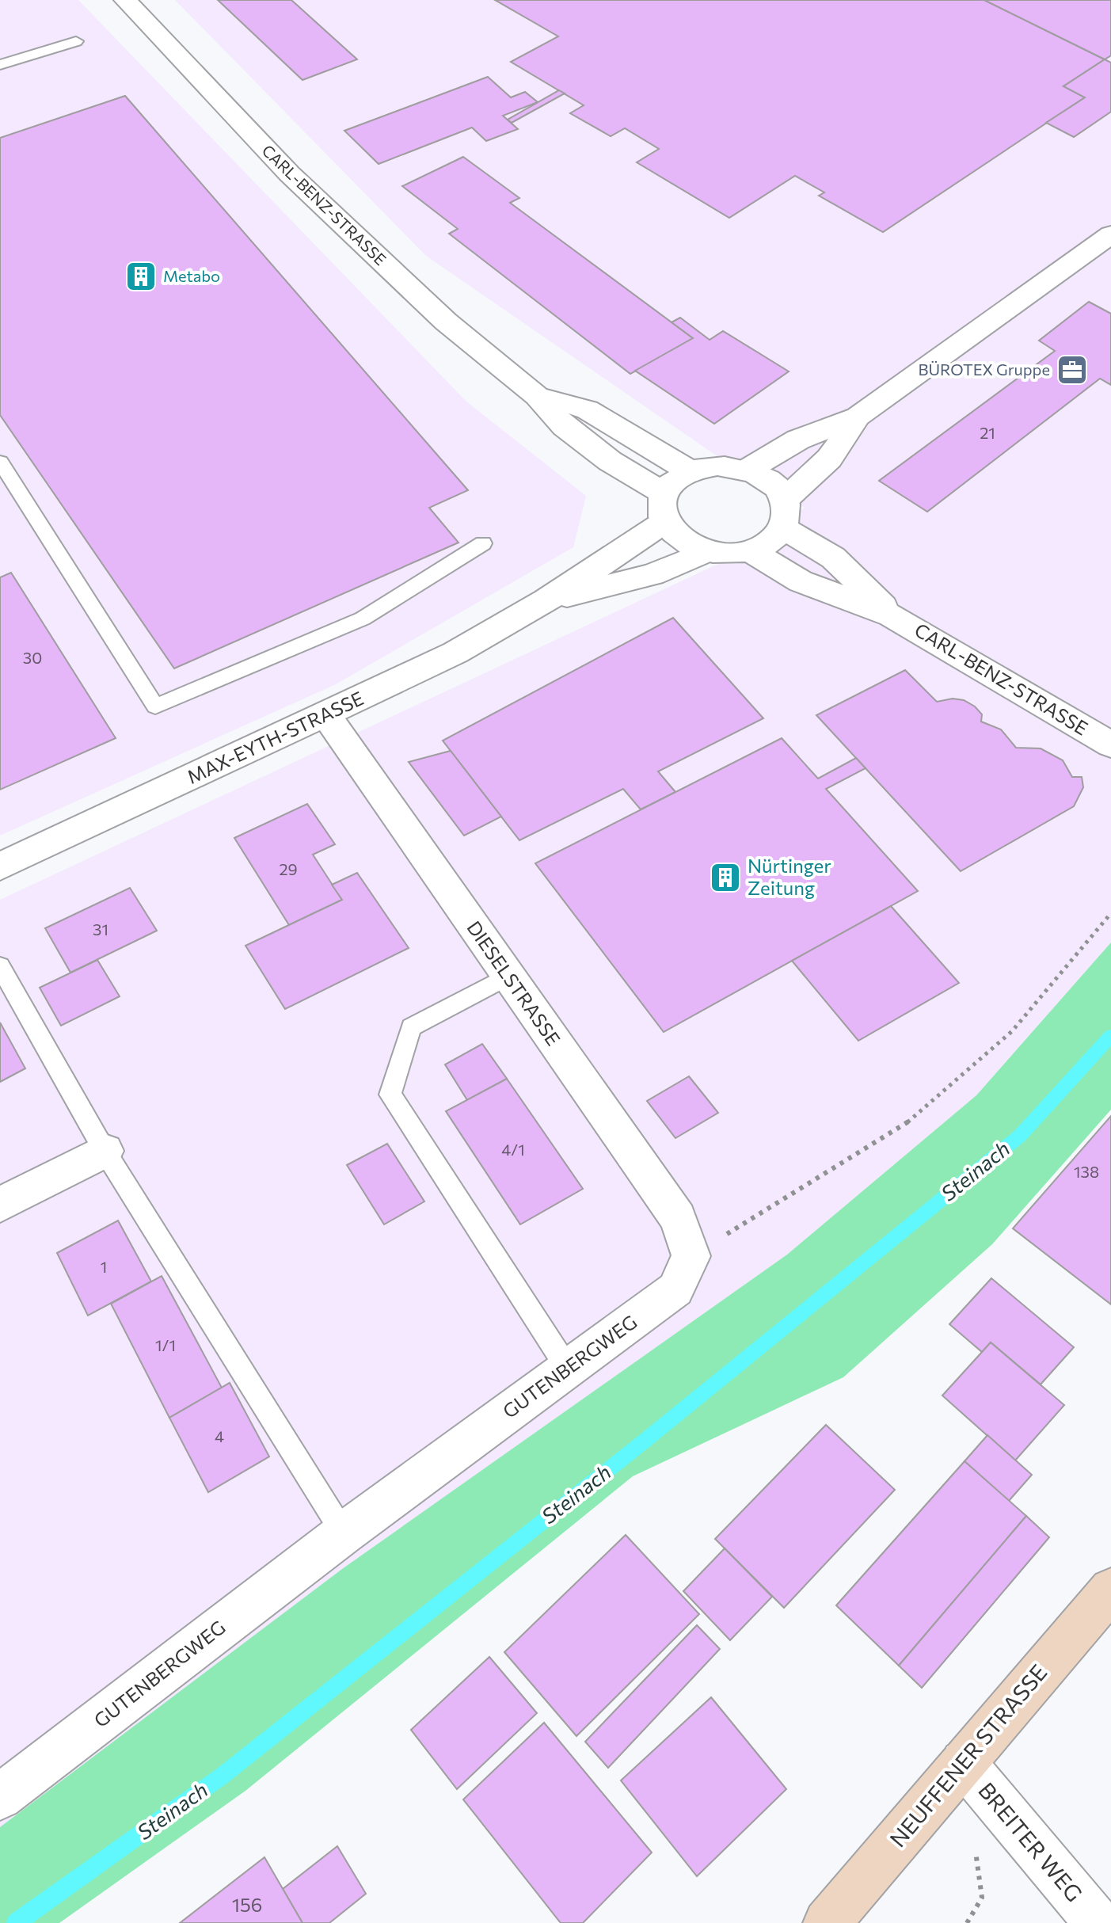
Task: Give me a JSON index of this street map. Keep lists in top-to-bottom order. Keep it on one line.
{"streets":{"main road":["NEUFFENER STRASSE"],"street":["CARL-BENZ-STRASSE","MAX-EYTH-STRASSE","DIESELSTRASSE","GUTENBERGWEG","BREITER WEG"]},"crossings":[["CARL-BENZ-STRASSE","MAX-EYTH-STRASSE"],["MAX-EYTH-STRASSE","DIESELSTRASSE"],["DIESELSTRASSE","GUTENBERGWEG"],["NEUFFENER STRASSE","BREITER WEG"]],"water":["Steinach"],"places":{"building":["Metabo","Nürtinger Zeitung"],"office":["BÜROTEX Gruppe"]},"house_numbers":["21","30","29","31","4/1","138","1","1/1","4","156"]}
